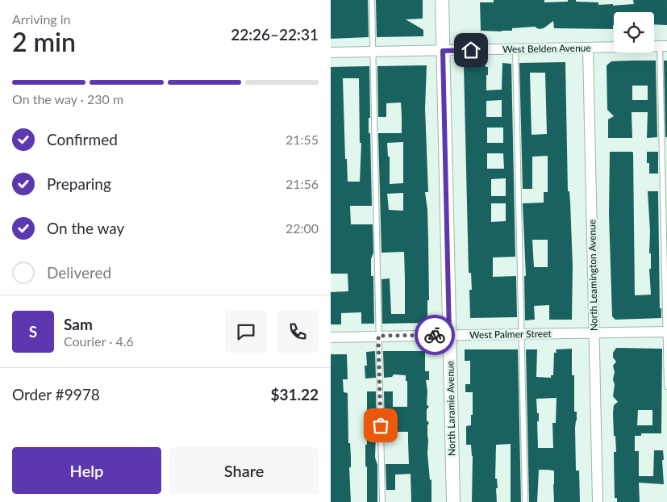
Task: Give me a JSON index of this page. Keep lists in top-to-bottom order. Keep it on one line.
{"streets":{"street":["West Belden Avenue","North Leamington Avenue","West Palmer Street","North Laramie Avenue"]},"crossings":[["West Belden Avenue","North Leamington Avenue"],["West Belden Avenue","North Laramie Avenue"],["North Leamington Avenue","West Palmer Street"],["West Palmer Street","North Laramie Avenue"]],"page":{"heading":["2 min","Arriving in","22:26–22:31"],"panel":["Sam","Courier · 4.6","Order #9978","$31.22"],"bar":"On the way · 230 m","list":[["Confirmed","21:55"],["Preparing","21:56"],["On the way","22:00"],"Delivered"],"round":"S","buttons":["Help","Share"]}}
